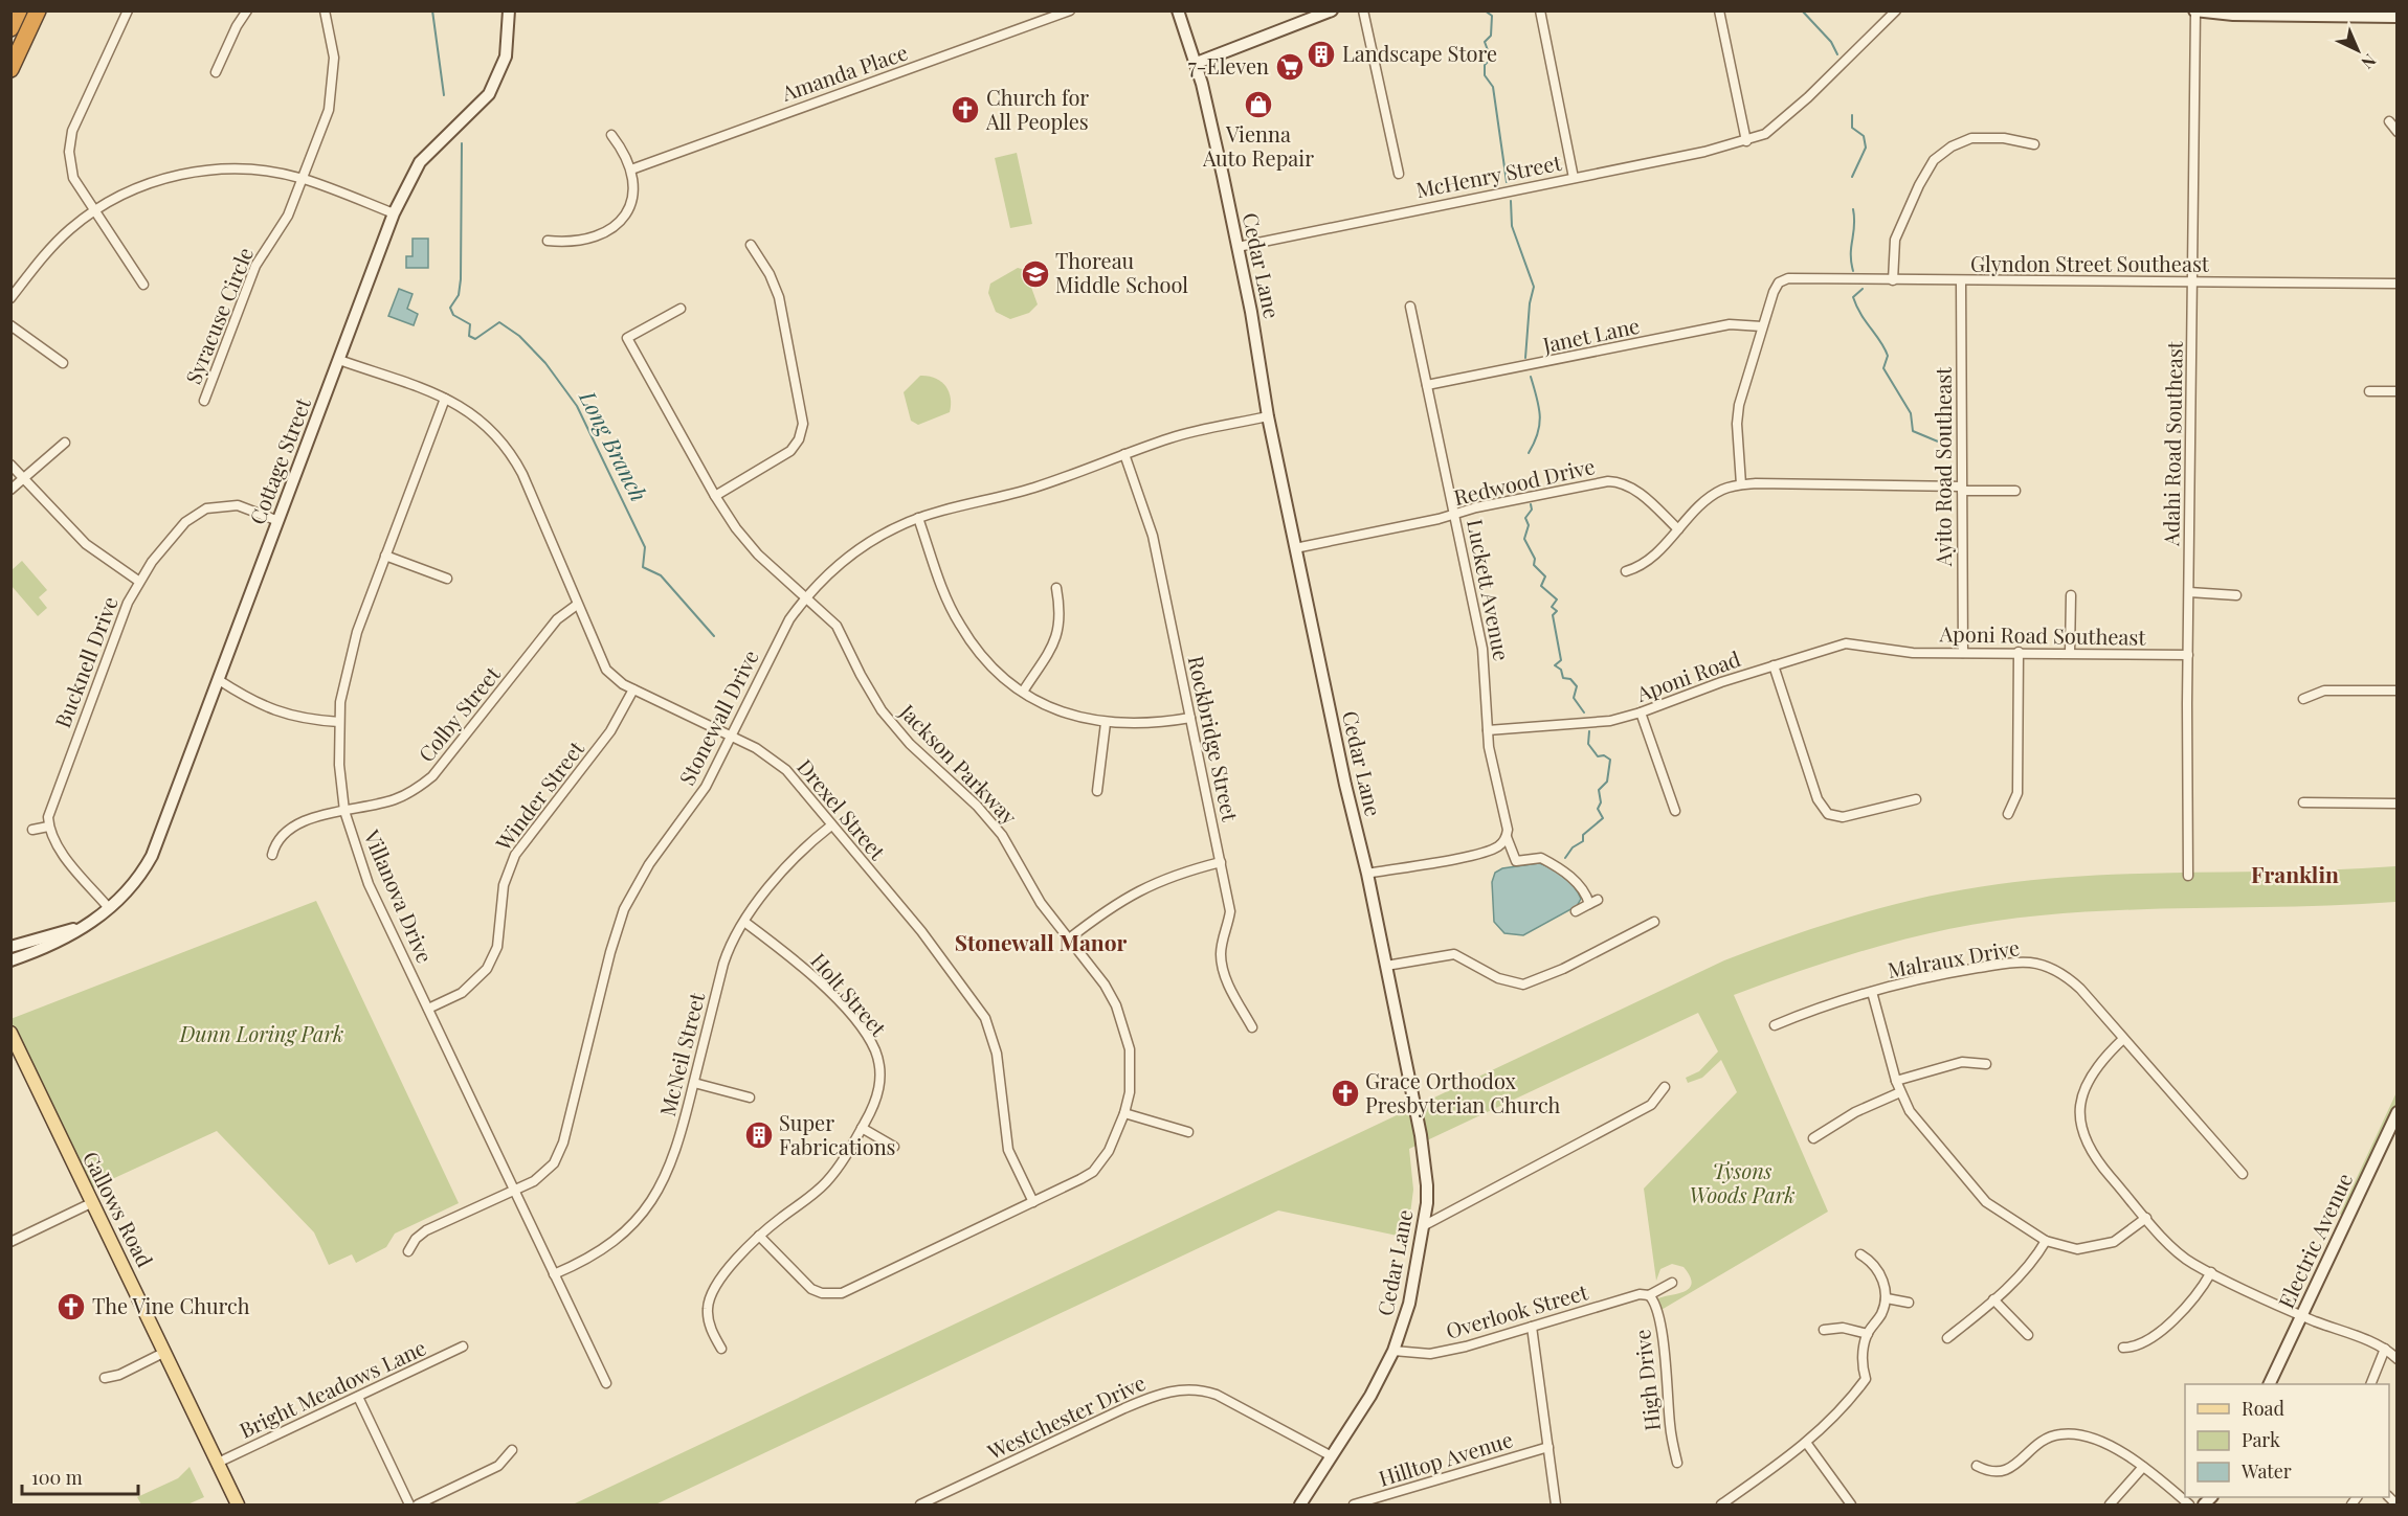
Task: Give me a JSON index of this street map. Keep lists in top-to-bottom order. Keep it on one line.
{"streets":{"main road":["Cedar Lane","Cottage Street","Gallows Road","Electric Avenue"],"street":["Amanda Place","McHenry Street","Glyndon Street Southeast","Syracuse Circle","Janet Lane","Adahi Road Southeast","Ayito Road Southeast","Redwood Drive","Luckett Avenue","Aponi Road Southeast","Bucknell Drive","Aponi Road","Colby Street","Stonewall Drive","Rockbridge Street","Jackson Parkway","Winder Street","Drexel Street","Villanova Drive","Malraux Drive","Holt Street","McNeil Street","Overlook Street","High Drive","Bright Meadows Lane","Westchester Drive","Hilltop Avenue"]},"crossings":[["McHenry Street","Cedar Lane"],["Glyndon Street Southeast","Janet Lane"],["Glyndon Street Southeast","Adahi Road Southeast"],["Glyndon Street Southeast","Ayito Road Southeast"],["Cedar Lane","Redwood Drive"],["Cedar Lane","Stonewall Drive"],["Cedar Lane","Overlook Street"],["Cedar Lane","Westchester Drive"],["Janet Lane","Luckett Avenue"],["Adahi Road Southeast","Aponi Road Southeast"],["Cottage Street","Bucknell Drive"],["Cottage Street","Drexel Street"],["Ayito Road Southeast","Aponi Road Southeast"],["Redwood Drive","Luckett Avenue"],["Luckett Avenue","Aponi Road"],["Aponi Road Southeast","Aponi Road"],["Colby Street","Drexel Street"],["Colby Street","Villanova Drive"],["Stonewall Drive","Rockbridge Street"],["Stonewall Drive","Jackson Parkway"],["Stonewall Drive","Drexel Street"],["Stonewall Drive","Villanova Drive"],["Jackson Parkway","Drexel Street"],["Jackson Parkway","Holt Street"],["Winder Street","Drexel Street"],["Winder Street","Villanova Drive"],["Drexel Street","Villanova Drive"],["Drexel Street","McNeil Street"],["Villanova Drive","McNeil Street"],["Holt Street","McNeil Street"],["Gallows Road","Bright Meadows Lane"],["Overlook Street","High Drive"]],"districts":["Franklin","Stonewall Manor"],"water":["Long Branch"],"parks":["Dunn Loring Park","Tysons Woods Park"],"places":{"building":["Landscape Store","Super Fabrications"],"supermarket":["7-Eleven"],"shop":["Vienna Auto Repair"],"church":["Church for All Peoples","Grace Orthodox Presbyterian Church","The Vine Church"],"school or university":["Thoreau Middle School"]},"legend":["Road","Park","Water"],"scale_bar":"100 m","north":"bottom right"}
